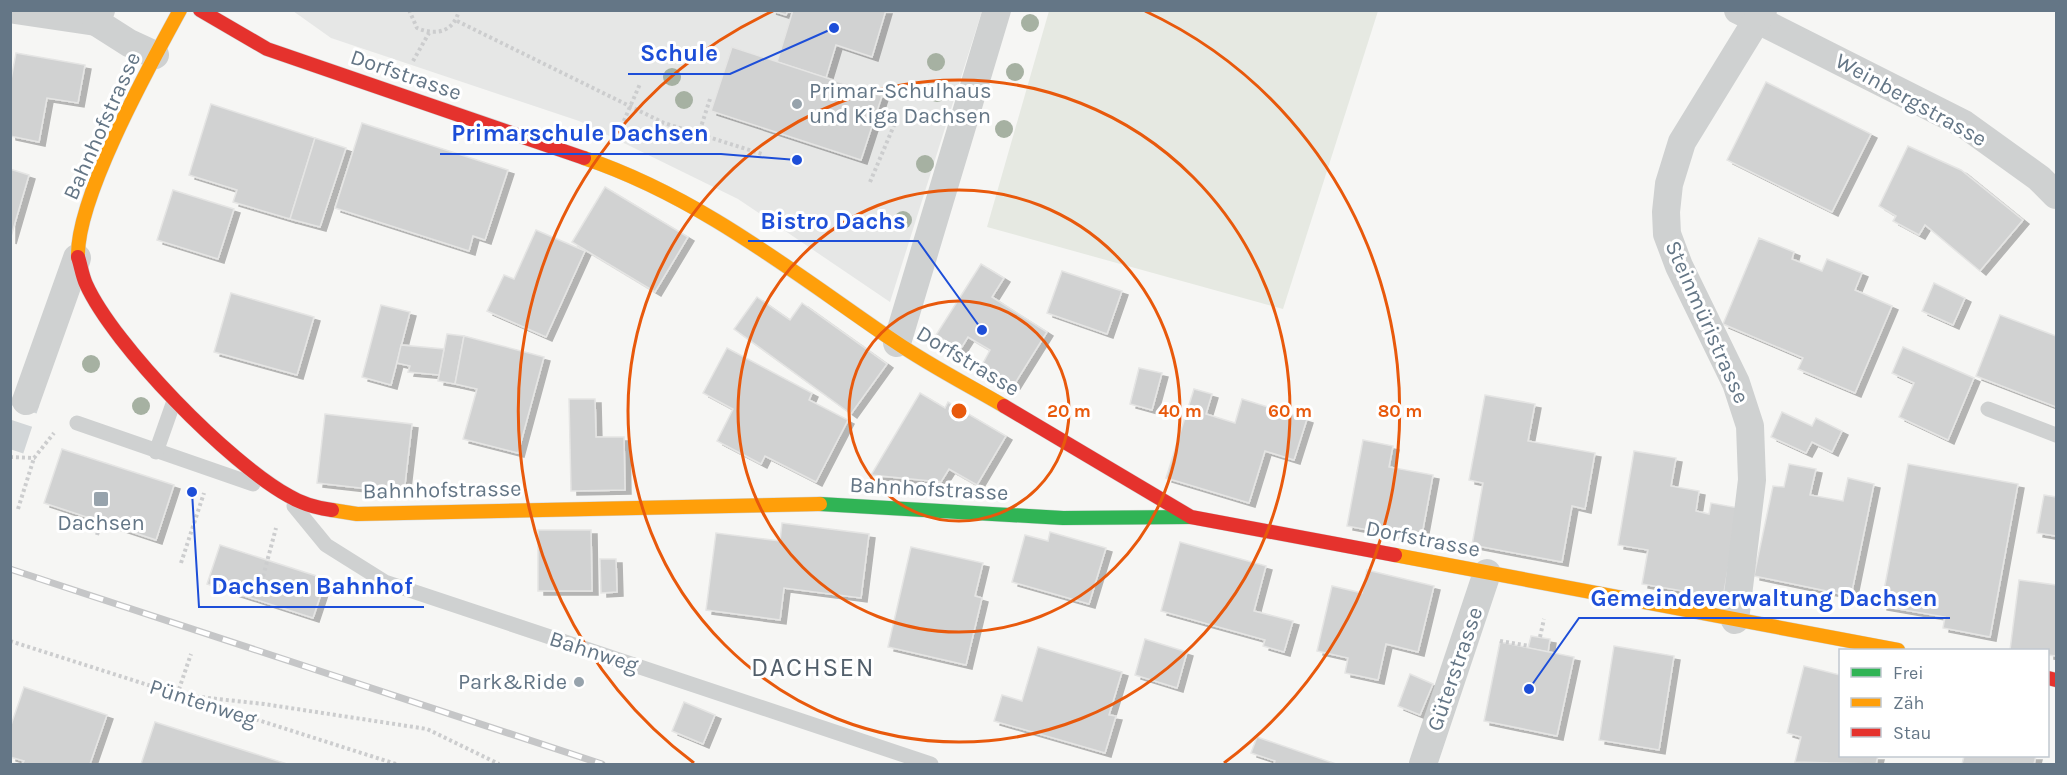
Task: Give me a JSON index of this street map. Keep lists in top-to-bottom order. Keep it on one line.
{"streets":{"street":["Dorfstrasse","Weinbergstrasse","Bahnhofstrasse","Steinmüristrasse","Güterstrasse"],"lane":["Bahnweg"],"path":["Püntenweg"]},"crossings":[["Dorfstrasse","Bahnhofstrasse"],["Dorfstrasse","Steinmüristrasse"],["Dorfstrasse","Güterstrasse"],["Weinbergstrasse","Steinmüristrasse"],["Bahnhofstrasse","Bahnweg"]],"districts":["DACHSEN"],"places":{"other":["Schule","Primar-Schulhaus und Kiga Dachsen","Primarschule Dachsen","Bistro Dachs","Dachsen Bahnhof","Park&Ride","Gemeindeverwaltung Dachsen"],"transit":["Dachsen"]},"legend":["Frei","Zäh","Stau"],"rings":["20 m","40 m","60 m","80 m"]}
